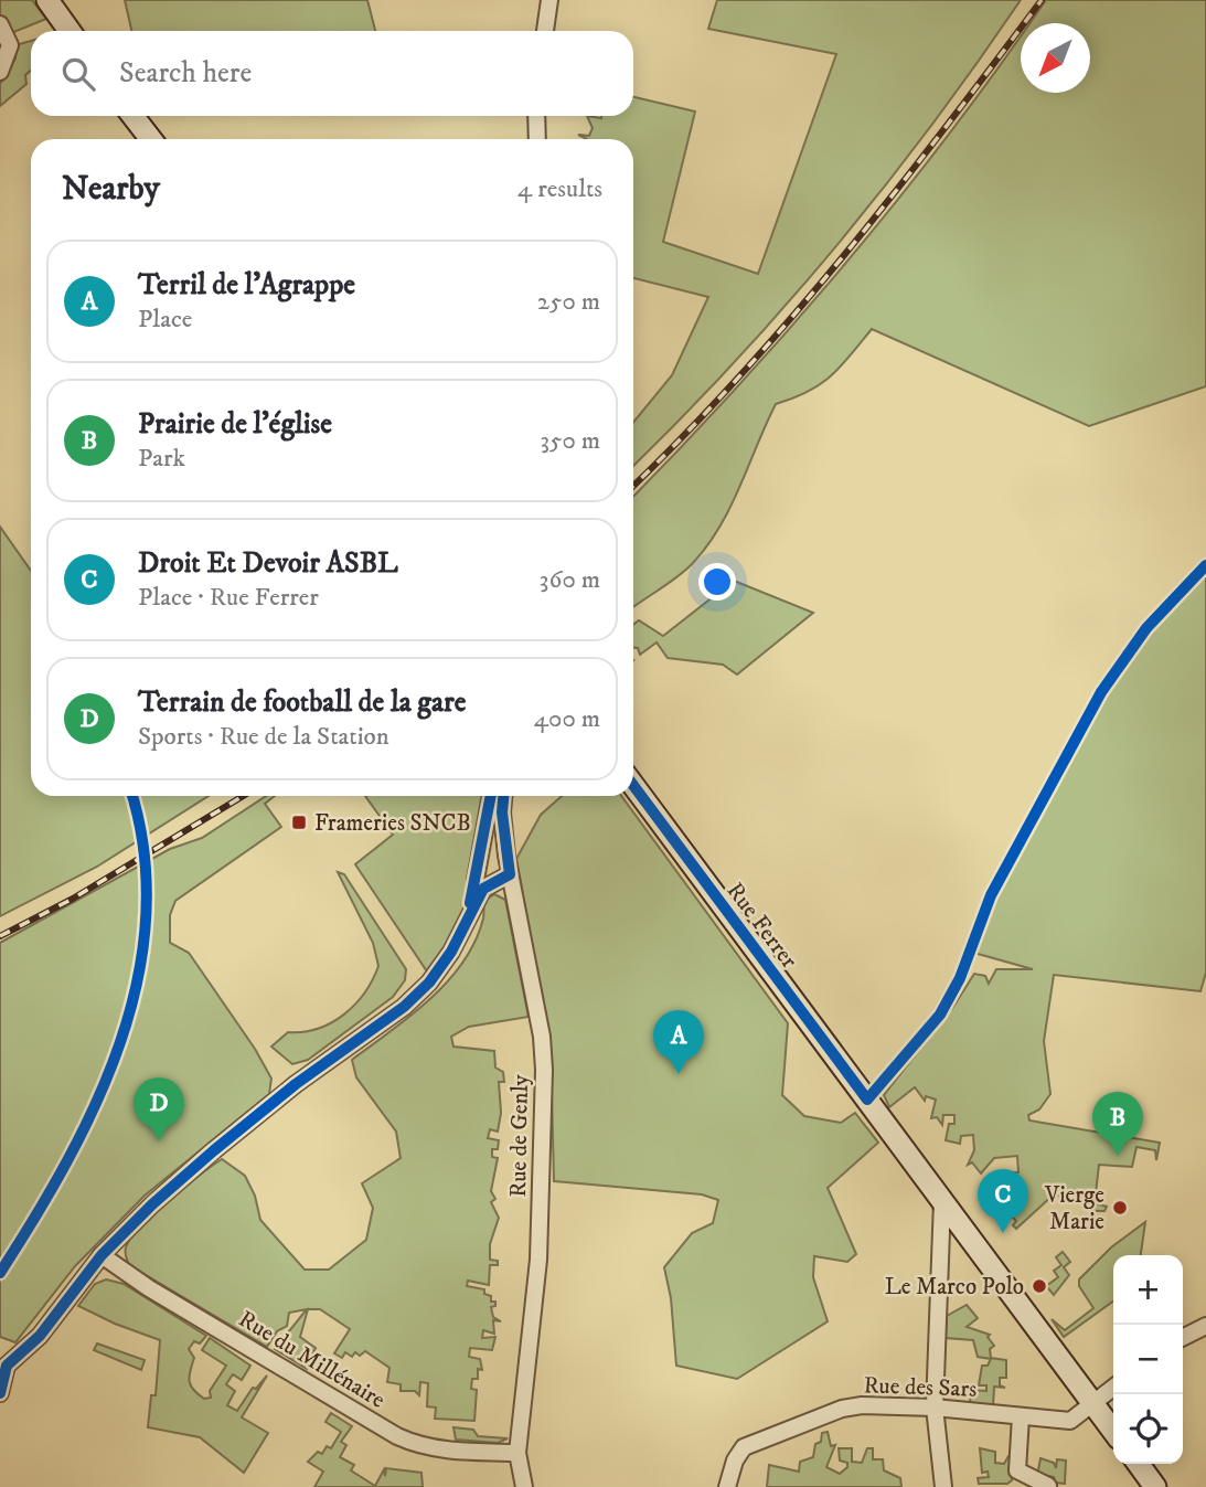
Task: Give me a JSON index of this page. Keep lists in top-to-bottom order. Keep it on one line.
{"streets":{"main road":["Rue Ferrer"],"street":["Rue de Genly","Rue du Millénaire","Rue des Sars"]},"crossings":[["Rue Ferrer","Rue des Sars"],["Rue de Genly","Rue du Millénaire"]],"places":{"transit":["Frameries SNCB"],"other":["Vierge Marie","Le Marco Polo"]},"north":"bottom left","page":{"search":"Search here","heading":["Nearby","4 results"],"list":[{"mark":"A","name":"Terril de l'Agrappe","note":"Place","value":"250 m"},{"mark":"B","name":"Prairie de l'église","note":"Park","value":"350 m"},{"mark":"C","name":"Droit Et Devoir ASBL","note":"Place · Rue Ferrer","value":"360 m"},{"mark":"D","name":"Terrain de football de la gare","note":"Sports · Rue de la Station","value":"400 m"}],"pins":["A","D","B","C"],"map_buttons":["+","−"]}}
